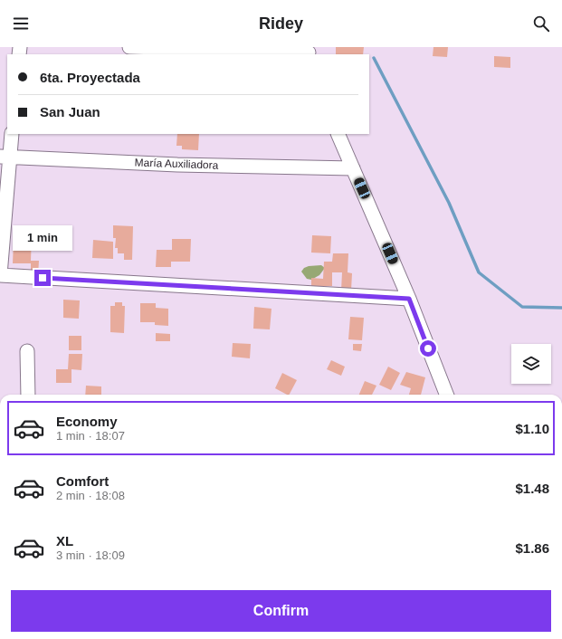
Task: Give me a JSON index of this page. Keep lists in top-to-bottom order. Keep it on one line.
{"streets":{"street":["María Auxiliadora"]},"page":{"header":"Ridey","banner":["6ta. Proyectada","San Juan"],"bubble":"1 min","list":[{"name":"Economy","note":"1 min · 18:07","value":"$1.10"},{"name":"Comfort","note":"2 min · 18:08","value":"$1.48"},{"name":"XL","note":"3 min · 18:09","value":"$1.86"}],"buttons":"Confirm"}}
